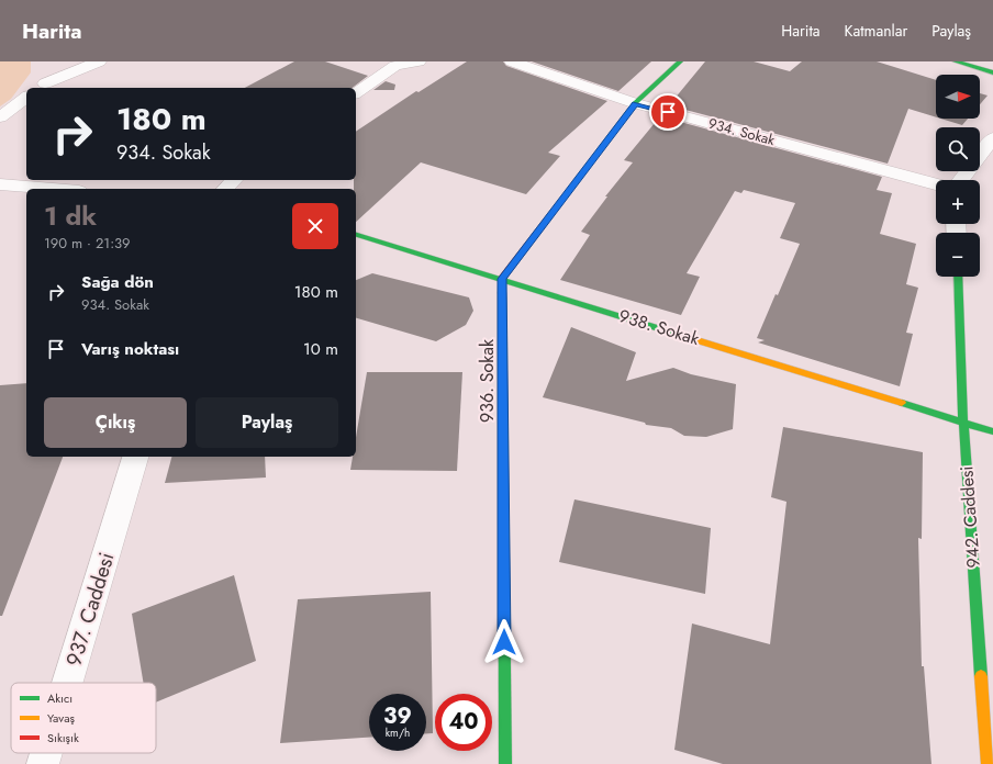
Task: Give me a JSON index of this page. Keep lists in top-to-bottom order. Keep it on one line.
{"streets":{"street":["934. Sokak","938. Sokak","936. Sokak","942. Caddesi","937. Caddesi"]},"crossings":[["938. Sokak","936. Sokak"],["938. Sokak","942. Caddesi"]],"legend":["Akıcı","Yavaş","Sıkışık"],"north":"right","page":{"header":"Harita","nav":["Harita","Katmanlar","Paylaş"],"map_buttons":["+","−"],"turn":["180 m","934. Sokak"],"heading":["1 dk","190 m · 21:39"],"list":[{"name":"Sağa dön","note":"934. Sokak","value":"180 m"},{"name":"Varış noktası","value":"10 m"}],"buttons":["Çıkış","Paylaş"],"speed":"39 km/h","limit":"40"}}
